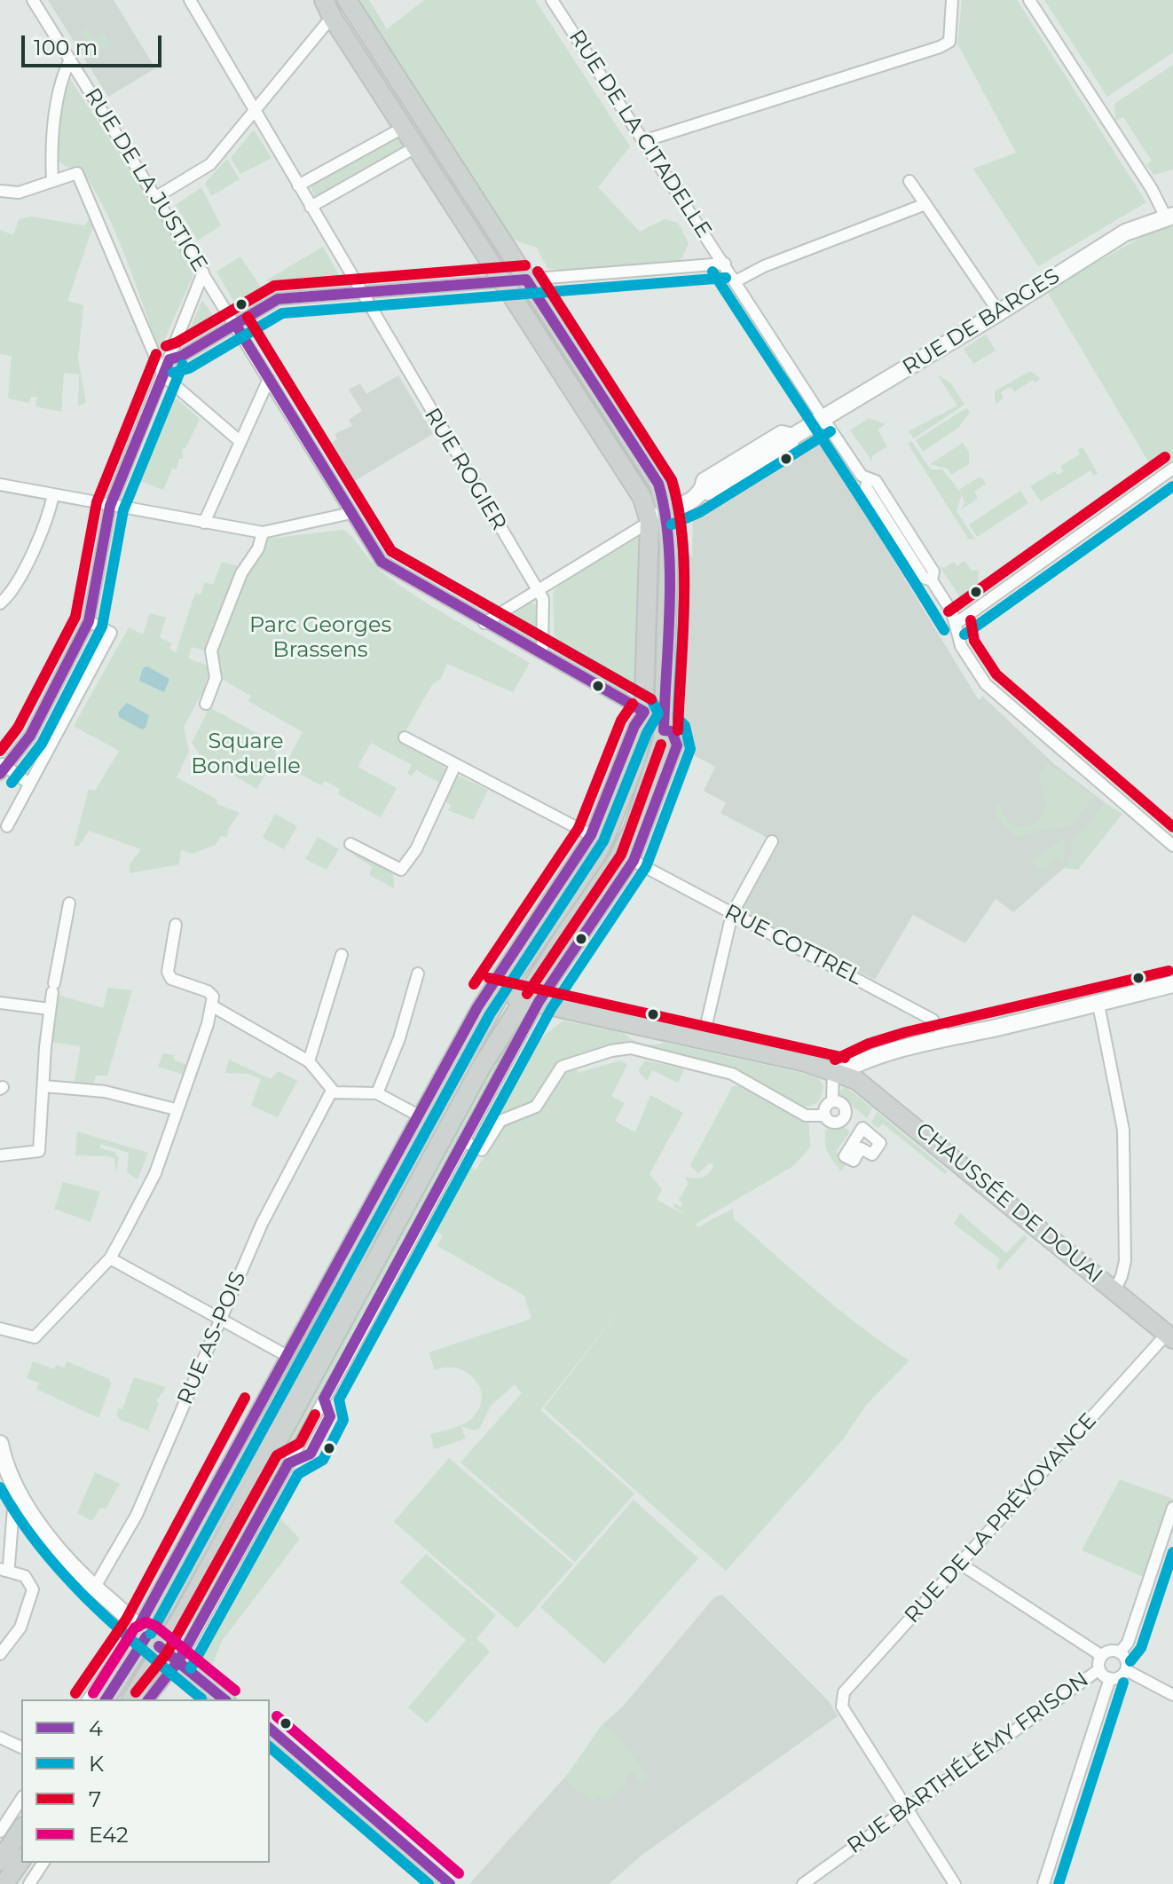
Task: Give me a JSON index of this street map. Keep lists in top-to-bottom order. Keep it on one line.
{"streets":{"main road":["CHAUSSÉE DE DOUAI"],"street":["RUE DE LA CITADELLE","RUE DE LA JUSTICE","RUE DE BARGES","RUE ROGIER","RUE COTTREL","RUE AS-POIS","RUE DE LA PRÉVOYANCE","RUE BARTHÉLÉMY FRISON"]},"crossings":[["RUE DE LA CITADELLE","RUE DE BARGES"],["RUE DE LA JUSTICE","RUE DE BARGES"],["RUE DE LA JUSTICE","RUE ROGIER"],["RUE DE BARGES","RUE ROGIER"],["CHAUSSÉE DE DOUAI","RUE DE LA PRÉVOYANCE"],["RUE DE LA PRÉVOYANCE","RUE BARTHÉLÉMY FRISON"]],"parks":["Parc Georges Brassens","Square Bonduelle"],"lines":["transit line 7","transit line K","transit line 4","transit line E42"],"legend":["4","K","7","E42"],"scale_bar":"100 m"}
